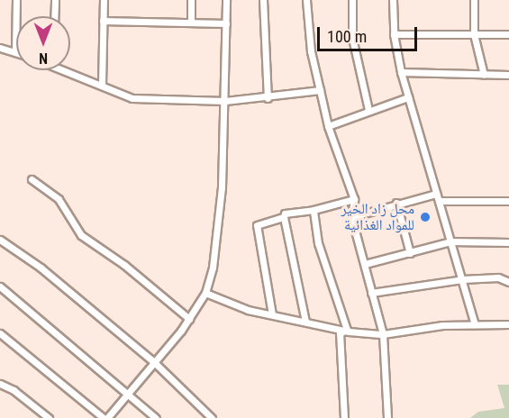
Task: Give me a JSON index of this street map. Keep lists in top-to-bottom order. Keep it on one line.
{"places":["محل زاد الخير للمواد الغذائية"],"scale_bar":"100 m","north":"bottom"}
